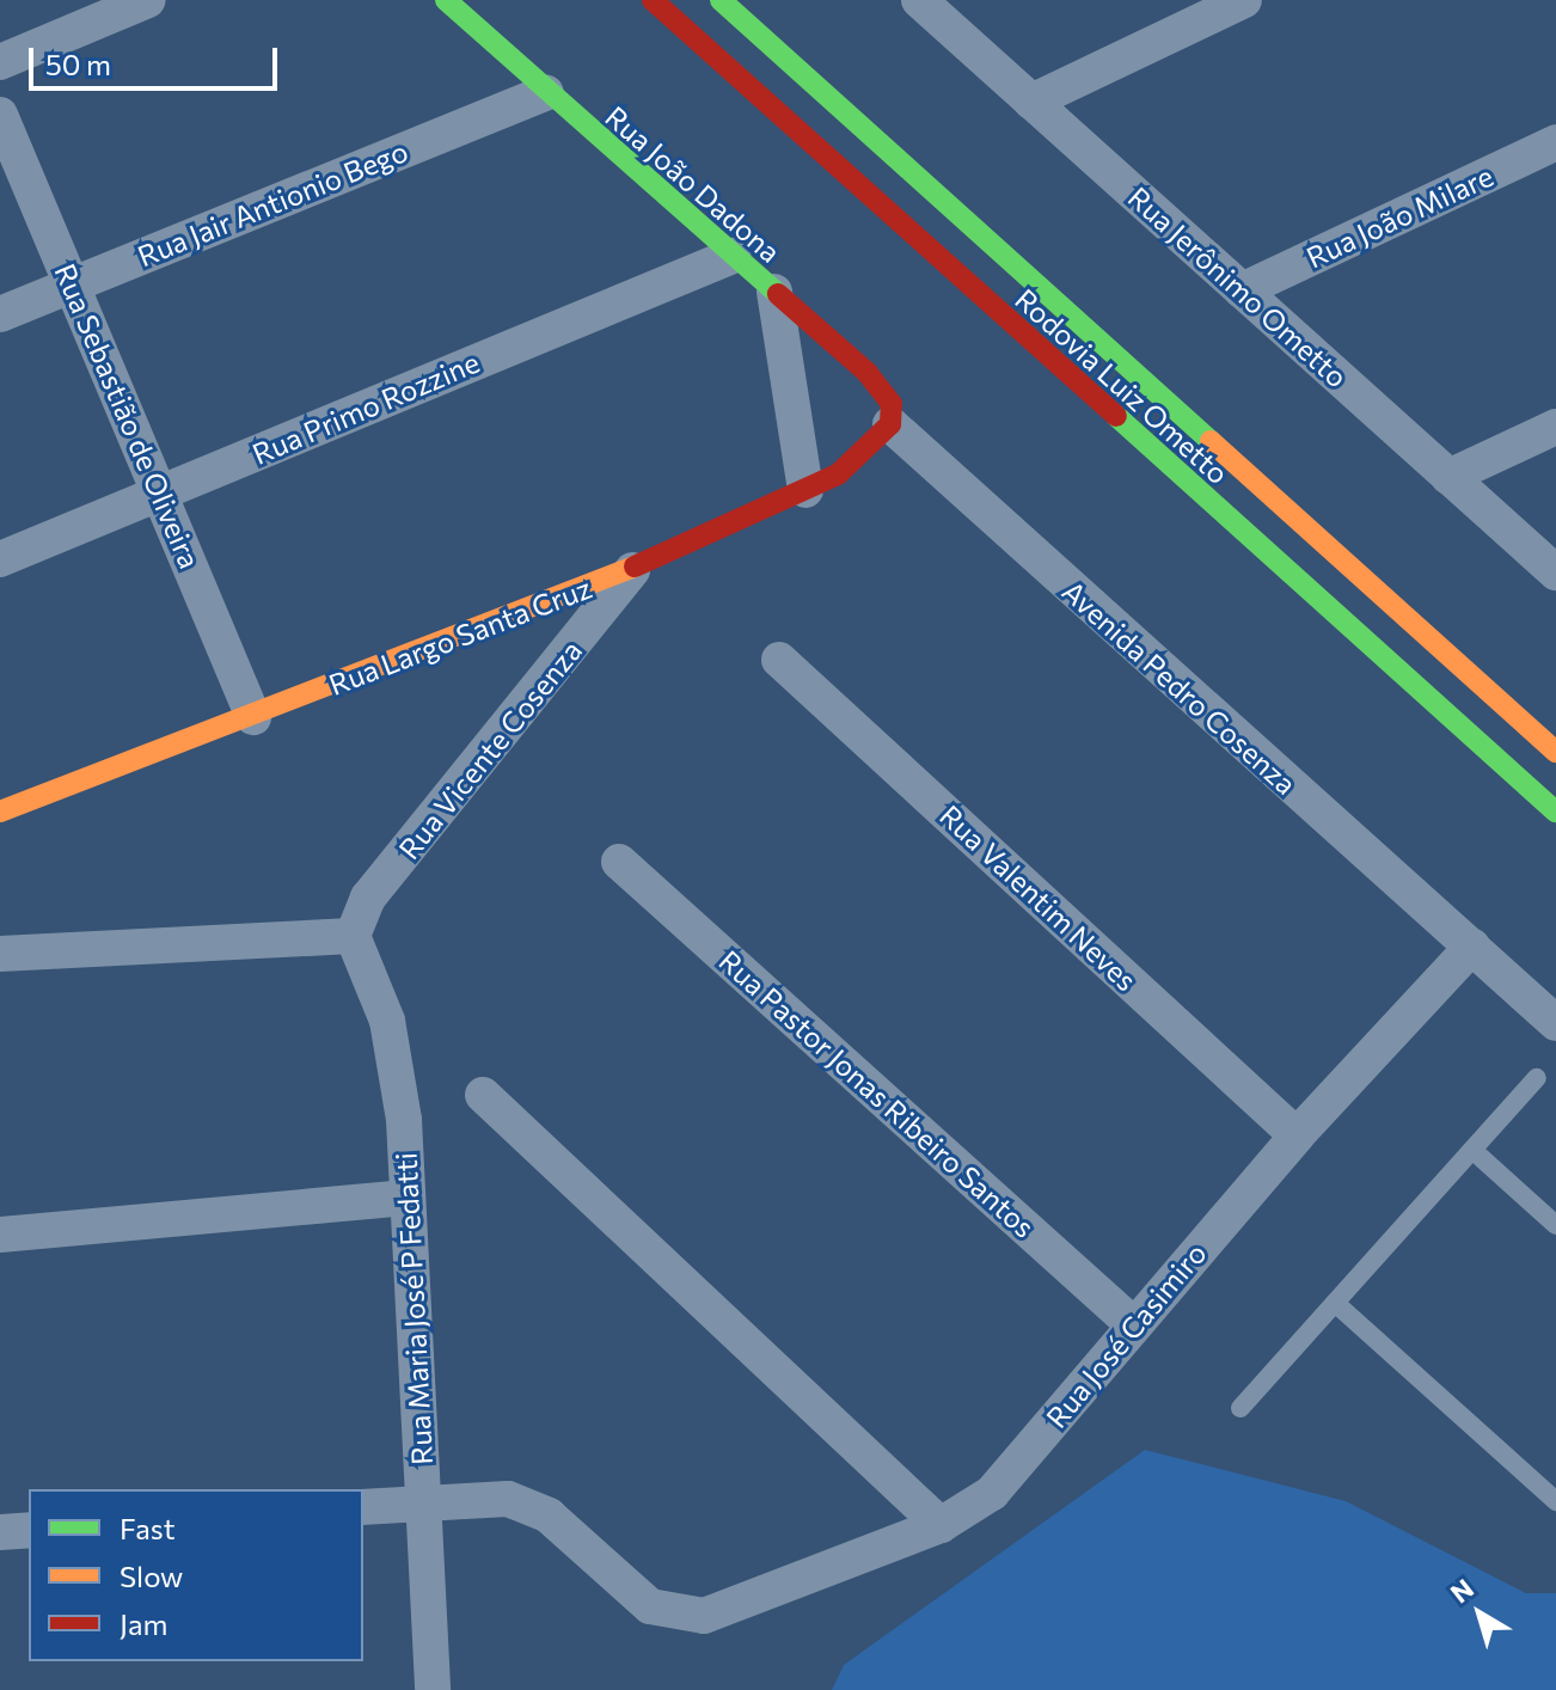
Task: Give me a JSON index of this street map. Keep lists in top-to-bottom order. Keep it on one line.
{"streets":{"main road":["Rua João Dadona","Rodovia Luiz Ometto","Rua Largo Santa Cruz"],"street":["Rua Jair Antionio Bego","Rua João Milare","Rua Jerônimo Ometto","Rua Primo Rozzine","Rua Sebastião de Oliveira","Avenida Pedro Cosenza","Rua Vicente Cosenza","Rua Valentim Neves","Rua Pastor Jonas Ribeiro Santos","Rua Maria José P Fedatti","Rua José Casimiro"]},"crossings":[["Rua João Dadona","Rua Jair Antionio Bego"],["Rua João Dadona","Rua Primo Rozzine"],["Rua João Dadona","Rua Largo Santa Cruz"],["Rua João Dadona","Avenida Pedro Cosenza"],["Rua Jair Antionio Bego","Rua Sebastião de Oliveira"],["Rua João Milare","Rua Jerônimo Ometto"],["Rua Primo Rozzine","Rua Sebastião de Oliveira"],["Rua Sebastião de Oliveira","Rua Largo Santa Cruz"],["Rua Largo Santa Cruz","Avenida Pedro Cosenza"],["Rua Largo Santa Cruz","Rua Vicente Cosenza"],["Avenida Pedro Cosenza","Rua José Casimiro"],["Rua Vicente Cosenza","Rua Maria José P Fedatti"],["Rua Valentim Neves","Rua José Casimiro"],["Rua Pastor Jonas Ribeiro Santos","Rua José Casimiro"],["Rua Maria José P Fedatti","Rua José Casimiro"]],"legend":["Fast","Slow","Jam"],"scale_bar":"50 m","north":"top left"}
